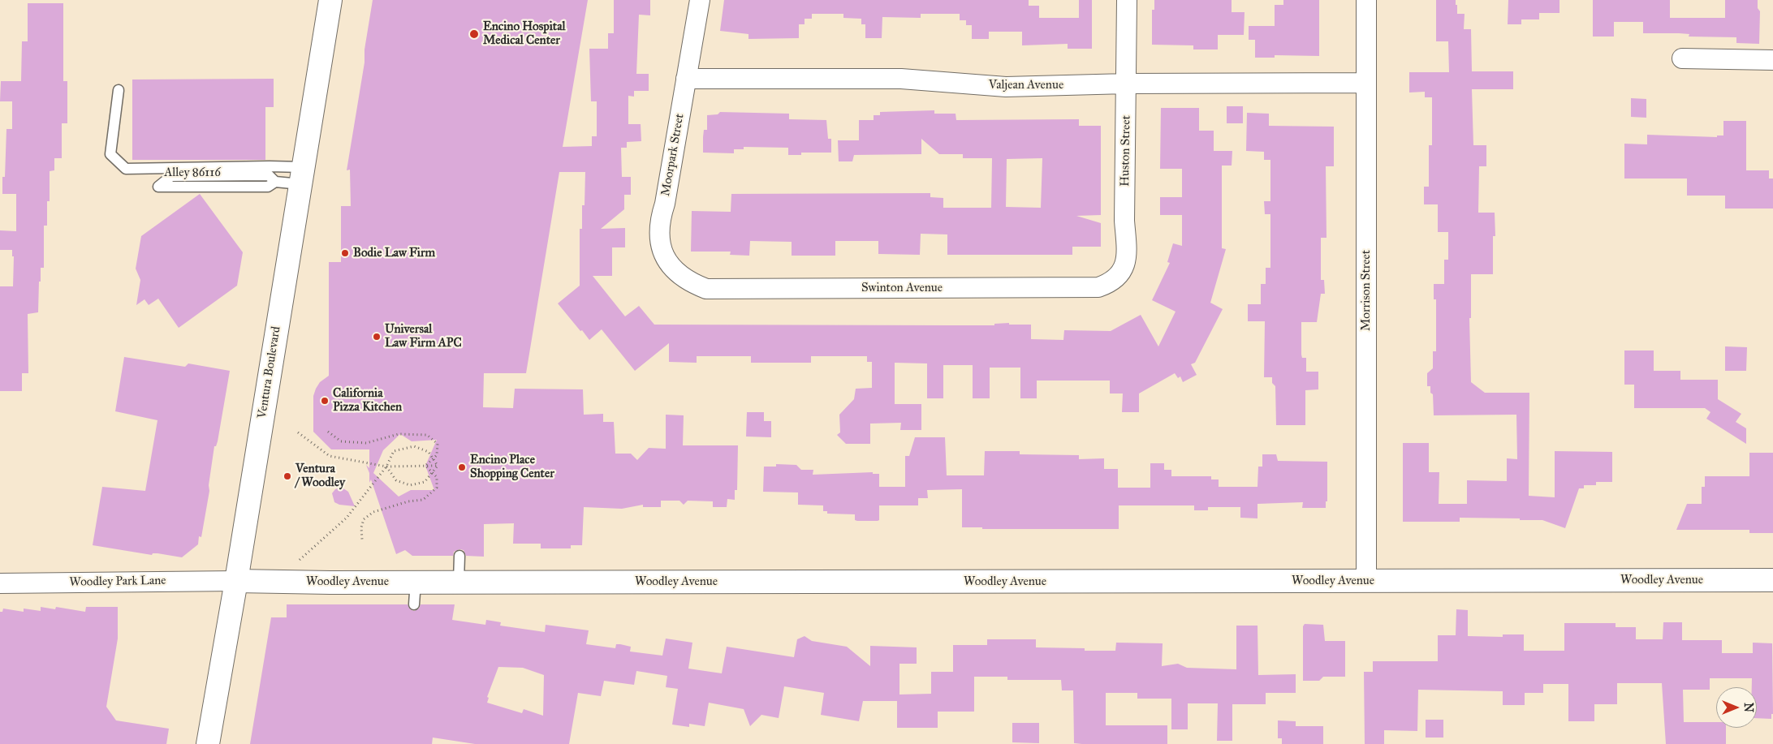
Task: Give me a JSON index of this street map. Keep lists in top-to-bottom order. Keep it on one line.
{"streets":{"street":["Valjean Avenue","Huston Street","Moorpark Street","Swinton Avenue","Morrison Street","Ventura Boulevard","Woodley Avenue","Woodley Park Lane"],"lane":["Alley 86116"]},"crossings":[["Valjean Avenue","Huston Street"],["Valjean Avenue","Moorpark Street"],["Valjean Avenue","Morrison Street"],["Huston Street","Swinton Avenue"],["Moorpark Street","Swinton Avenue"],["Alley 86116","Ventura Boulevard"],["Morrison Street","Woodley Avenue"],["Ventura Boulevard","Woodley Avenue"],["Ventura Boulevard","Woodley Park Lane"],["Woodley Avenue","Woodley Park Lane"]],"places":["Encino Hospital Medical Center","Bodie Law Firm","Universal Law Firm APC","California Pizza Kitchen","Encino Place Shopping Center","Ventura / Woodley"],"north":"right"}
